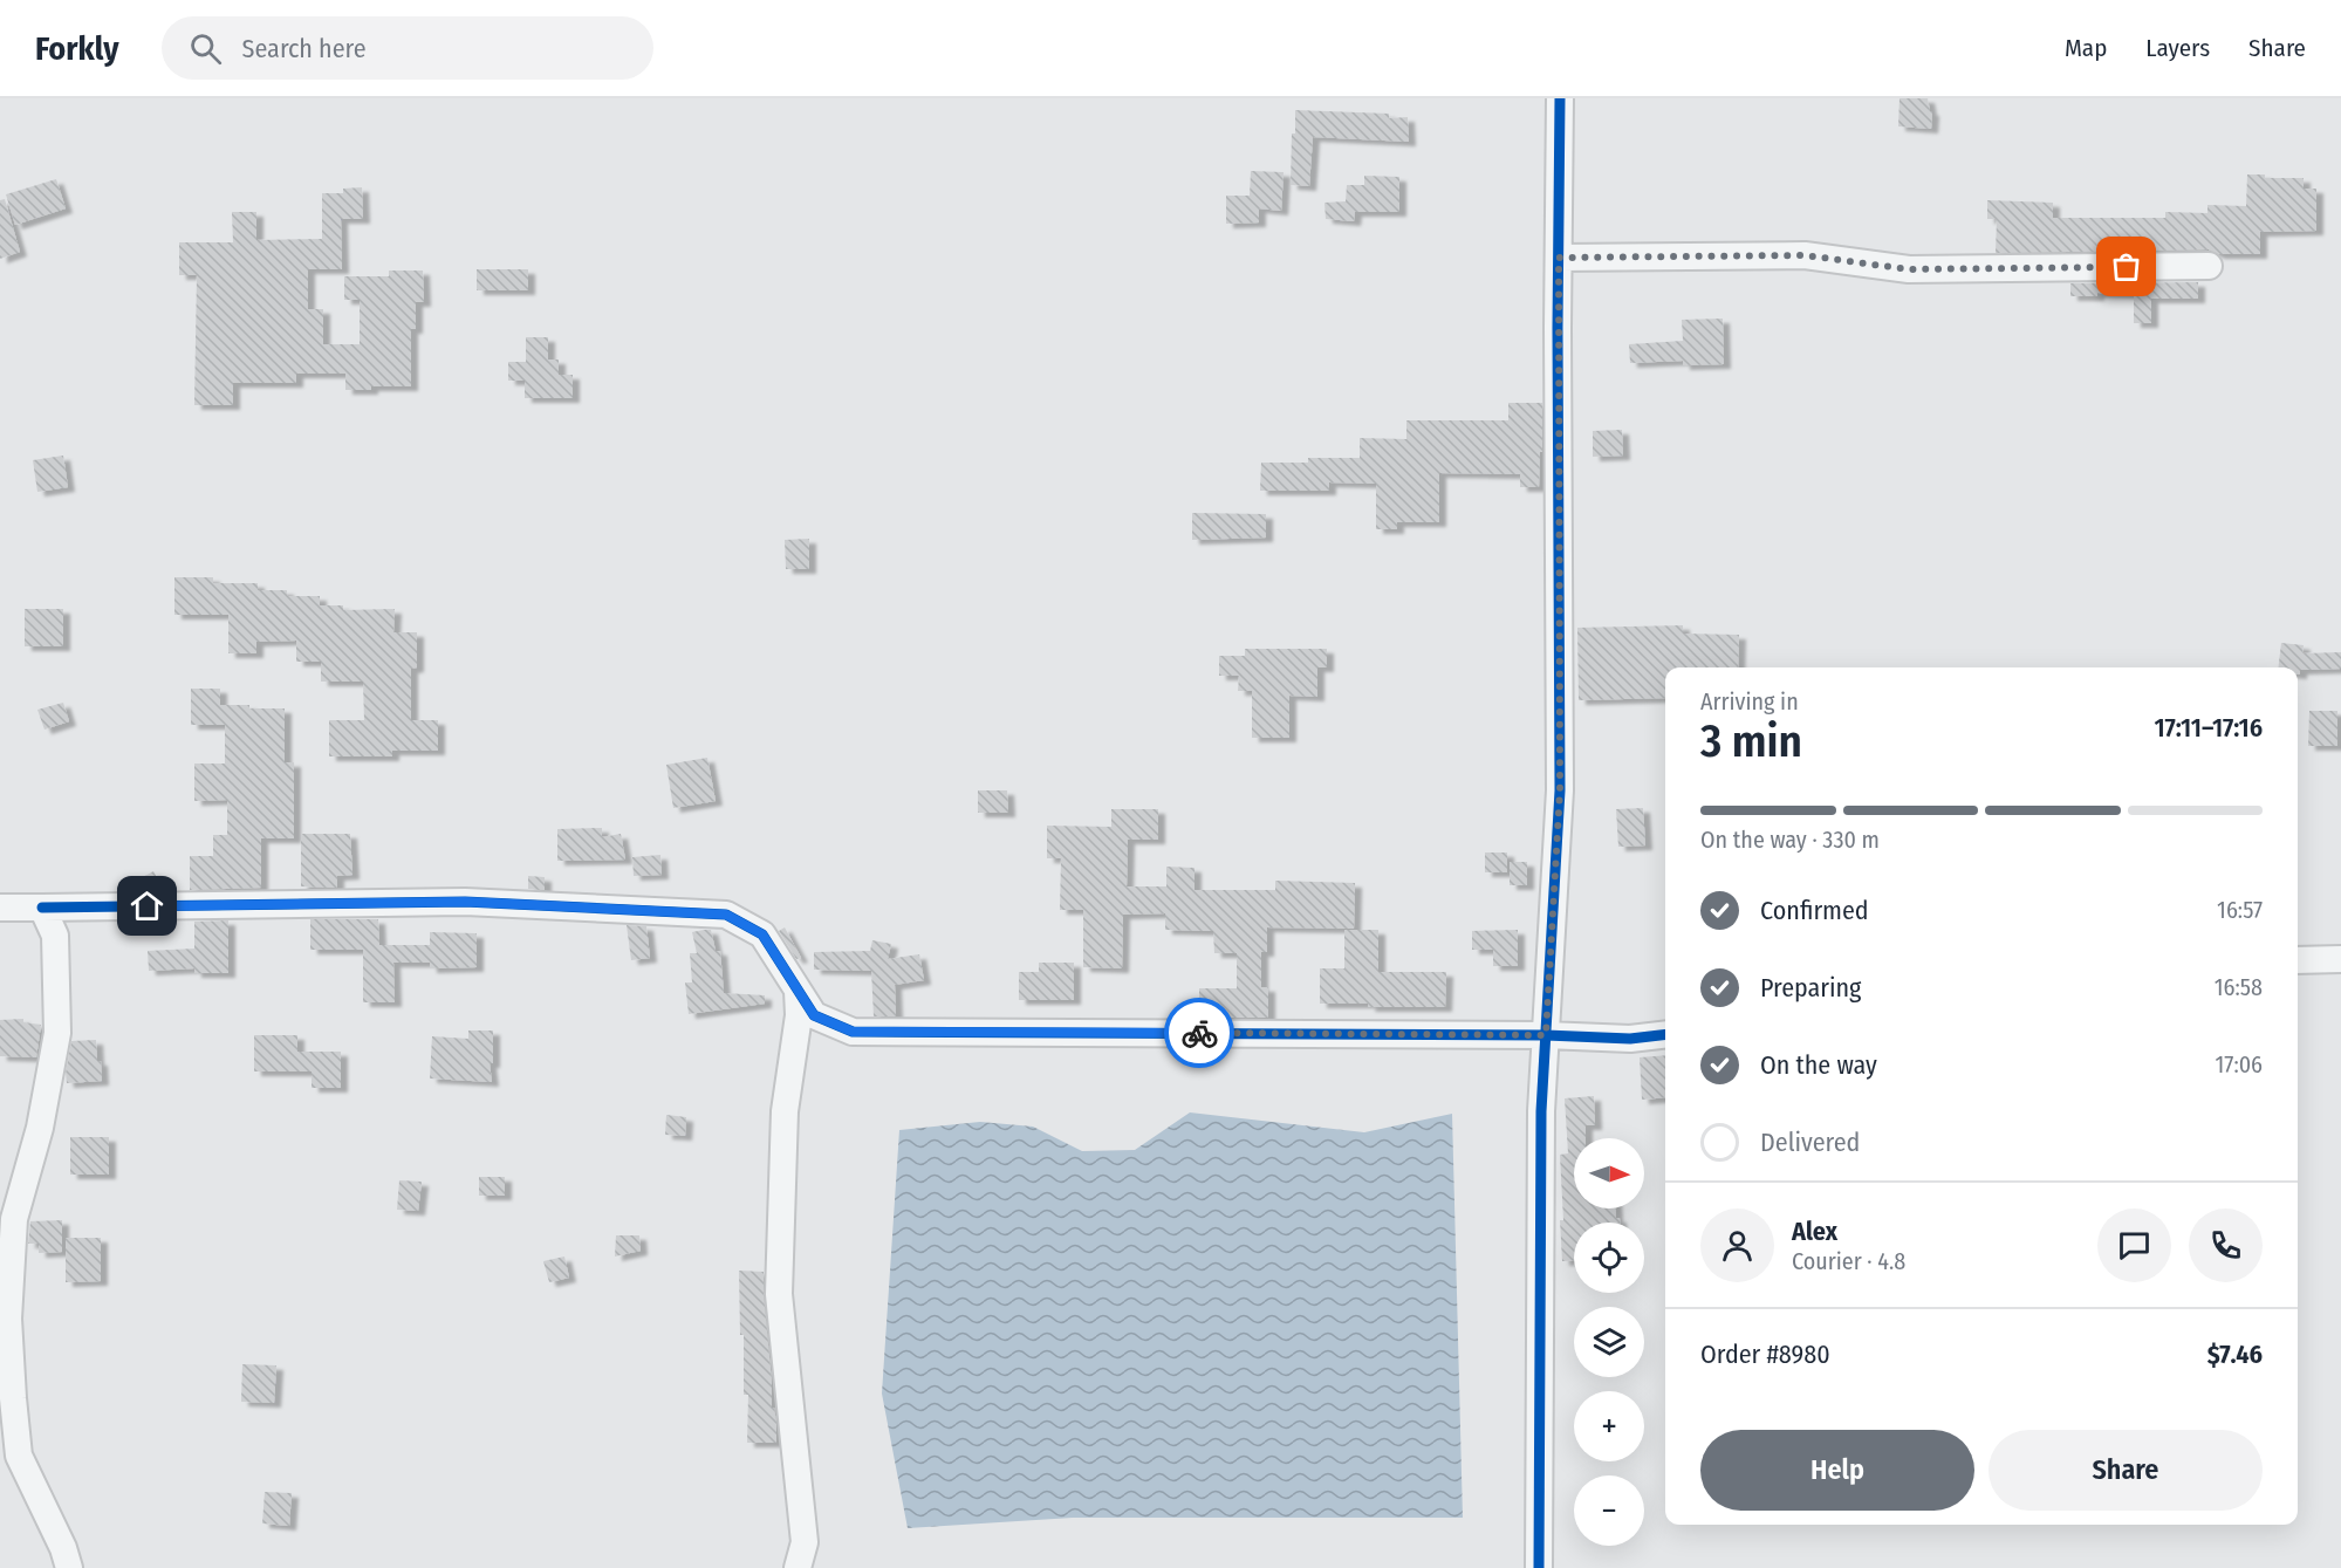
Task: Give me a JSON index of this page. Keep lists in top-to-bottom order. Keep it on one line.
{"north":"right","page":{"header":"Forkly","search":"Search here","nav":["Map","Layers","Share"],"heading":["3 min","Arriving in","17:11–17:16"],"panel":["Alex","Courier · 4.8","Order #8980","$7.46"],"bar":"On the way · 330 m","list":[["Confirmed","16:57"],["Preparing","16:58"],["On the way","17:06"],"Delivered"],"map_buttons":["+","−"],"buttons":["Help","Share"]}}
